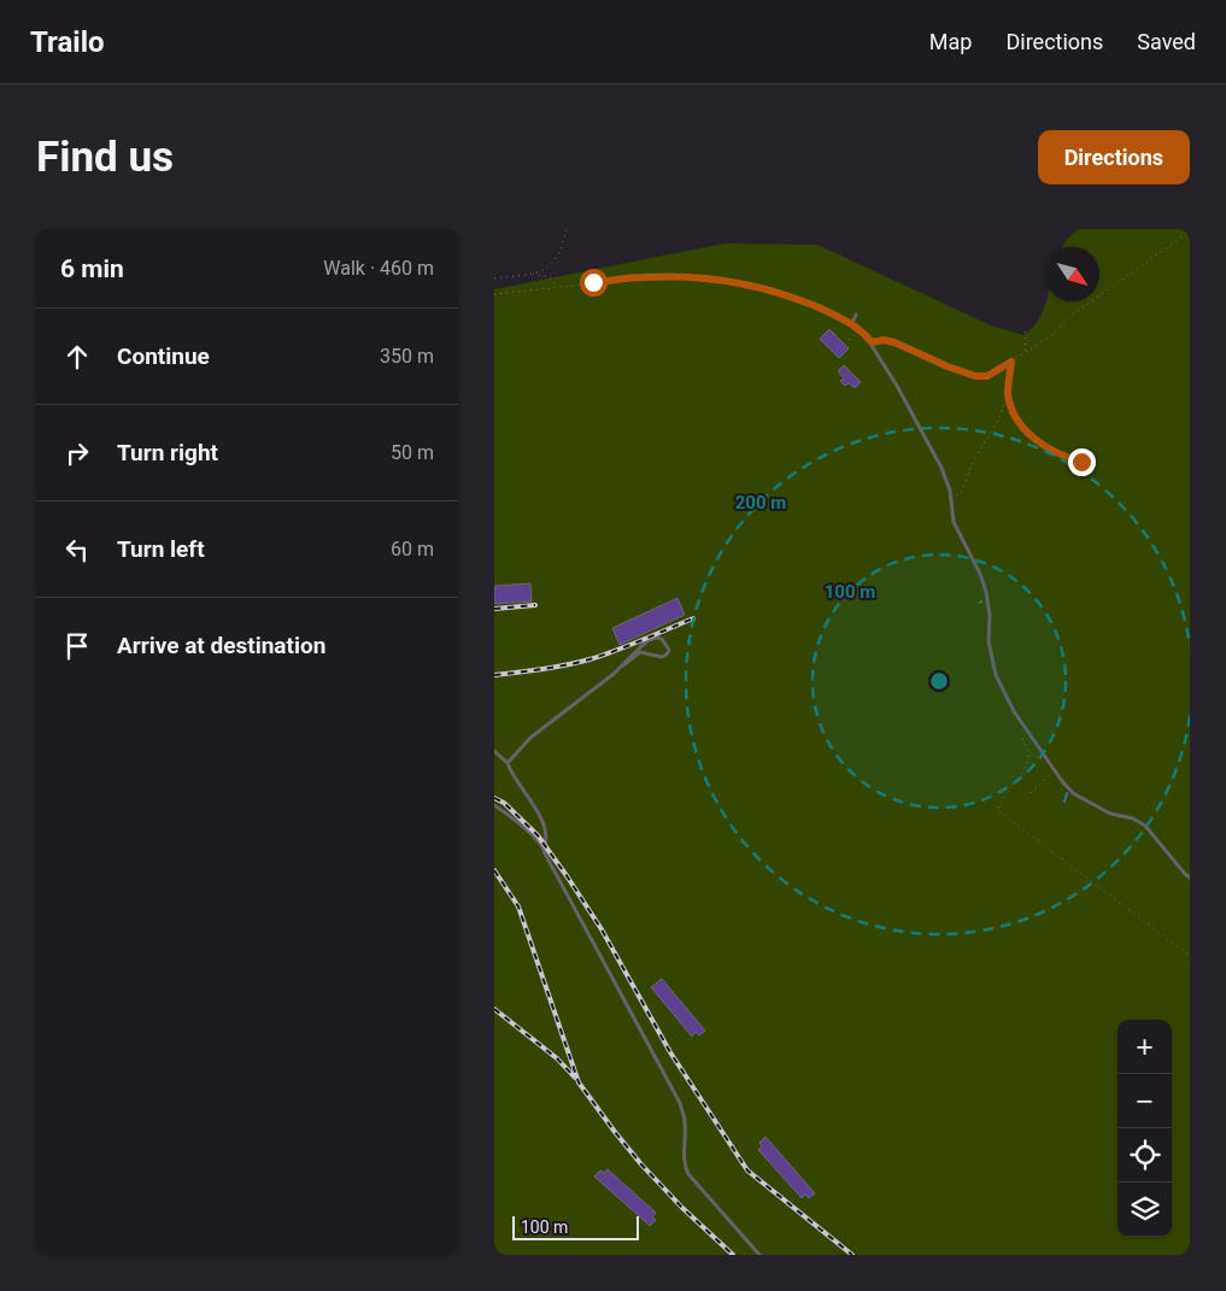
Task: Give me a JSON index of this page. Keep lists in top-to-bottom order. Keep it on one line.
{"scale_bar":"100 m","north":"bottom right","page":{"header":"Trailo","nav":["Map","Directions","Saved"],"buttons":"Directions","title":"Find us","heading":["6 min","Walk · 460 m"],"list":[["Continue","350 m"],["Turn right","50 m"],["Turn left","60 m"],"Arrive at destination"],"map_buttons":["+","−"],"scale":"100 m"},"rings":["200 m","100 m"]}
